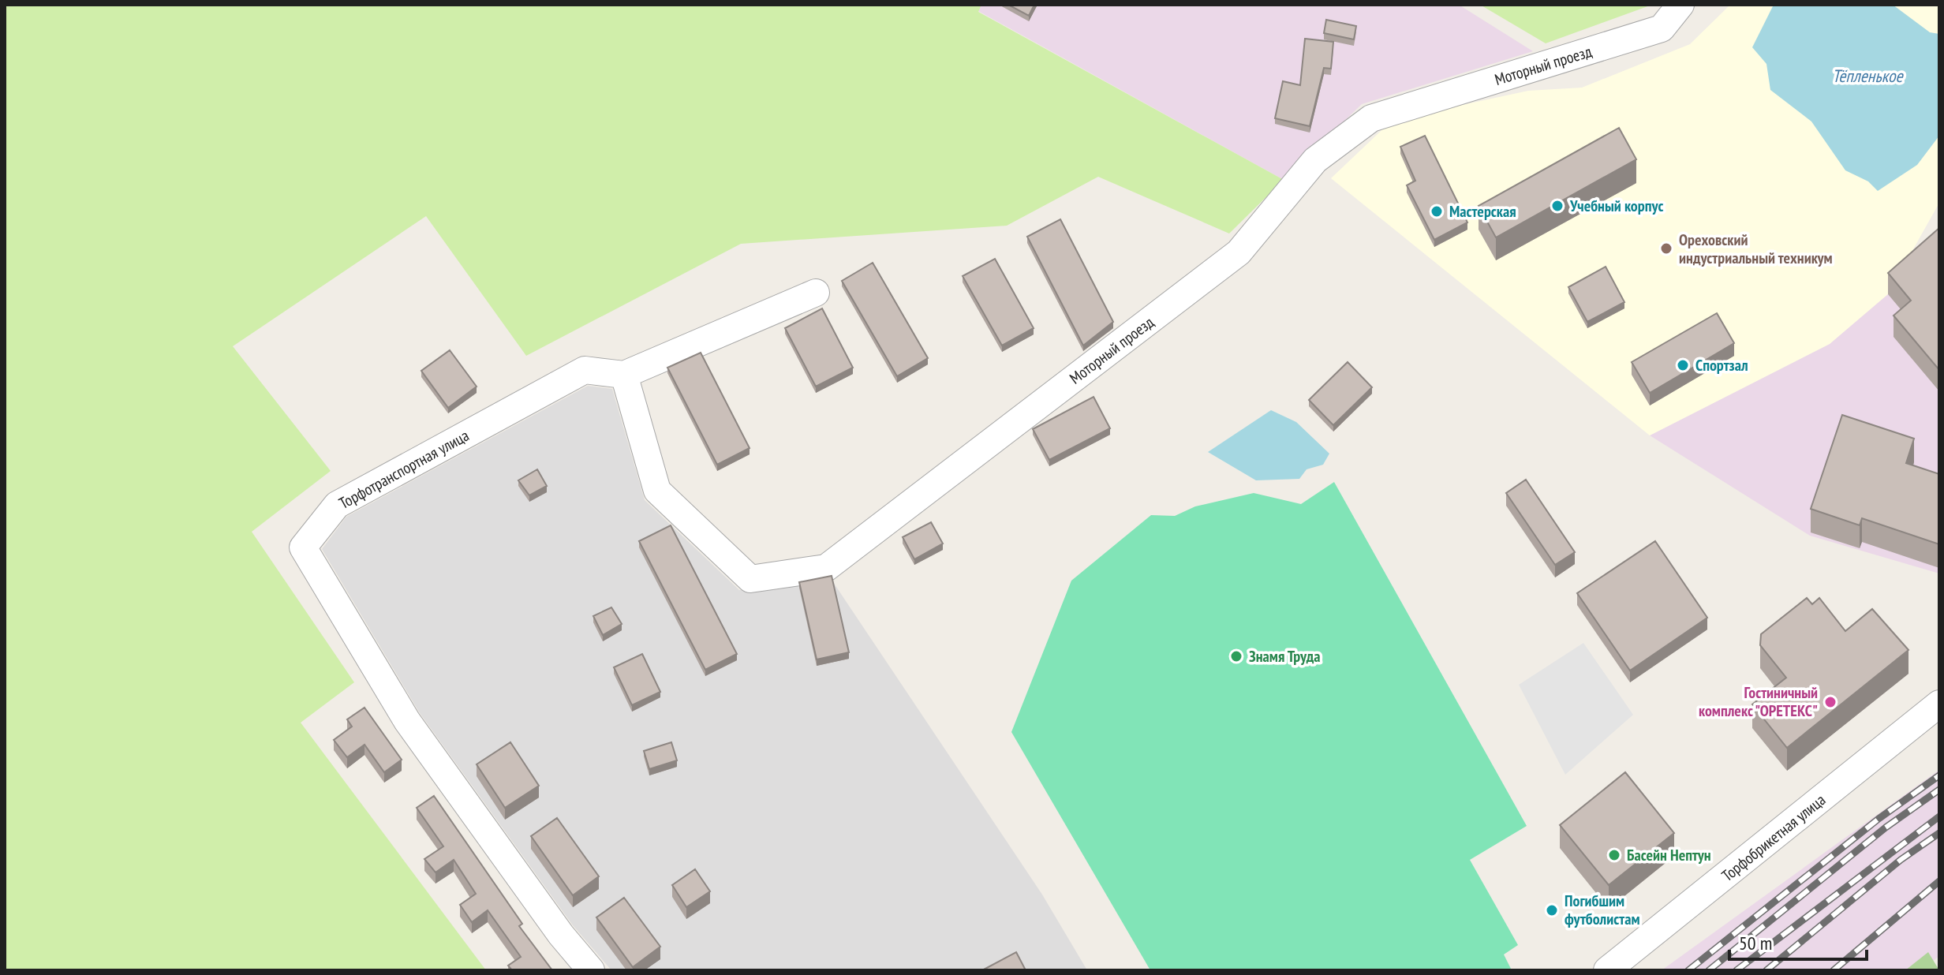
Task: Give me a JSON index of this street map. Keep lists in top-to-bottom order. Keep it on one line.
{"streets":{"street":["Моторный проезд","Торфотранспортная улица","Торфобрикетная улица"]},"crossings":[["Моторный проезд","Торфотранспортная улица"]],"water":["Тёпленькое"],"places":["Учебный корпус","Мастерская","Ореховский индустриальный техникум","Спортзал","Знамя Труда","Гостиничный комплекс \"ОРЕТЕКС\"","Басейн Нептун","Погибшим футболистам"],"scale_bar":"50 m"}
